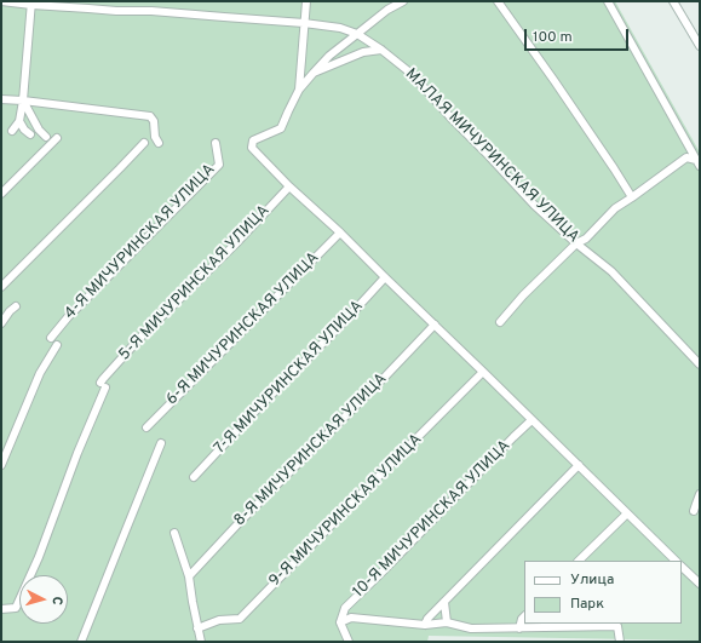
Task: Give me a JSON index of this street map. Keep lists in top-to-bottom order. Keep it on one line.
{"streets":{"street":["МАЛАЯ МИЧУРИНСКАЯ УЛИЦА","4-Я МИЧУРИНСКАЯ УЛИЦА","5-Я МИЧУРИНСКАЯ УЛИЦА","6-Я МИЧУРИНСКАЯ УЛИЦА","7-Я МИЧУРИНСКАЯ УЛИЦА","8-Я МИЧУРИНСКАЯ УЛИЦА","9-Я МИЧУРИНСКАЯ УЛИЦА","10-Я МИЧУРИНСКАЯ УЛИЦА"]},"legend":["Улица","Парк"],"scale_bar":"100 m","north":"right"}
